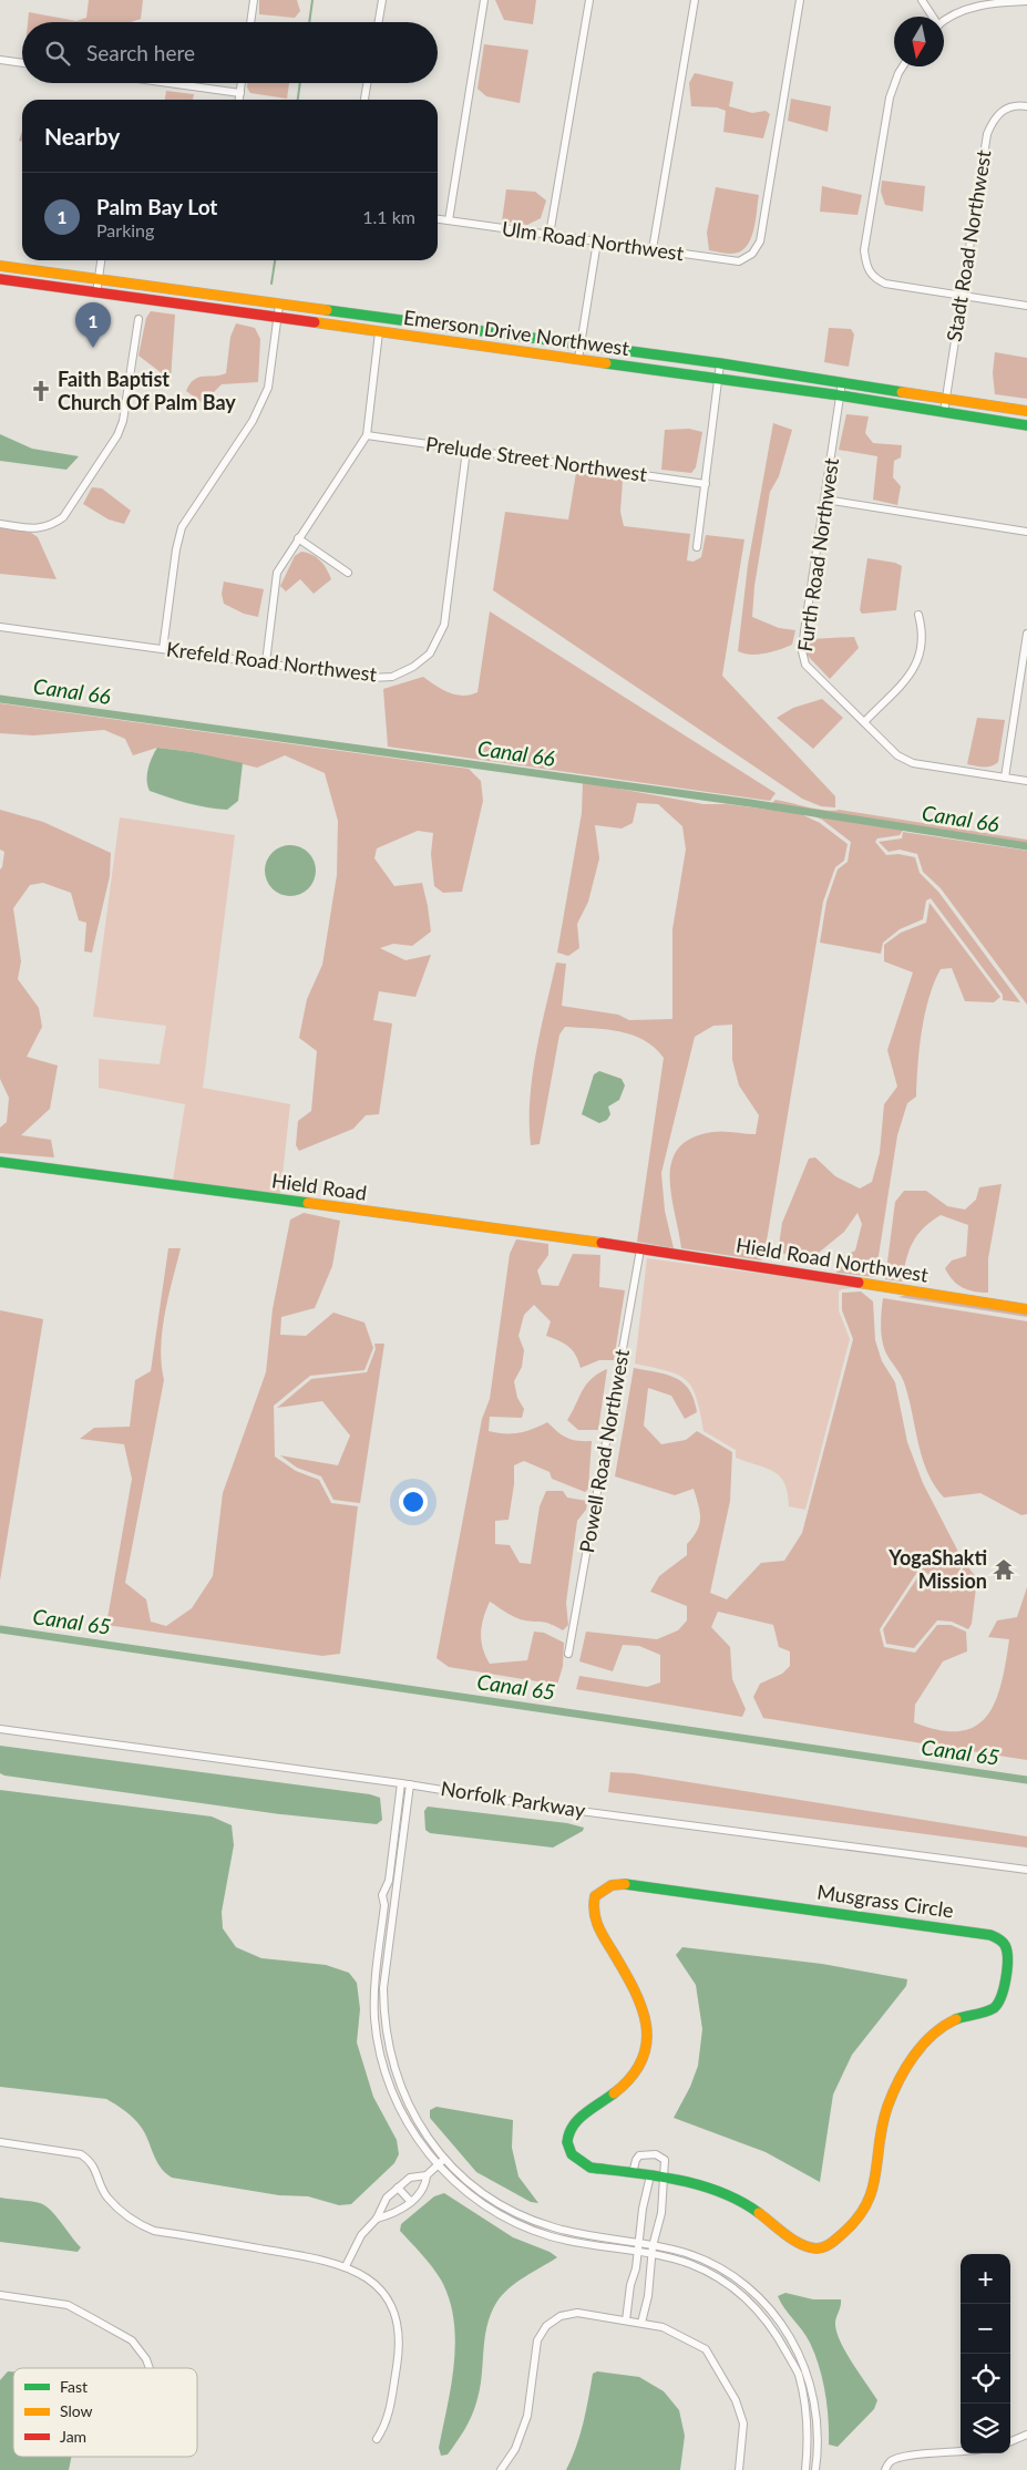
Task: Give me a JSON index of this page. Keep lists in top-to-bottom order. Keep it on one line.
{"streets":{"street":["Ulm Road Northwest","Stadt Road Northwest","Emerson Drive Northwest","Prelude Street Northwest","Furth Road Northwest","Krefeld Road Northwest","Hield Road","Hield Road Northwest","Powell Road Northwest","Norfolk Parkway","Musgrass Circle"]},"crossings":[["Stadt Road Northwest","Emerson Drive Northwest"],["Emerson Drive Northwest","Furth Road Northwest"],["Prelude Street Northwest","Krefeld Road Northwest"],["Hield Road","Hield Road Northwest"],["Hield Road","Powell Road Northwest"],["Hield Road Northwest","Powell Road Northwest"]],"water":["Canal 66","Canal 65"],"places":{"church":["Faith Baptist Church Of Palm Bay"],"temple":["YogaShakti Mission"]},"legend":["Fast","Slow","Jam"],"north":"bottom","page":{"search":"Search here","heading":"Nearby","list":[{"mark":"1","name":"Palm Bay Lot","note":"Parking","value":"1.1 km"}],"pins":"1","map_buttons":["+","−"]}}
